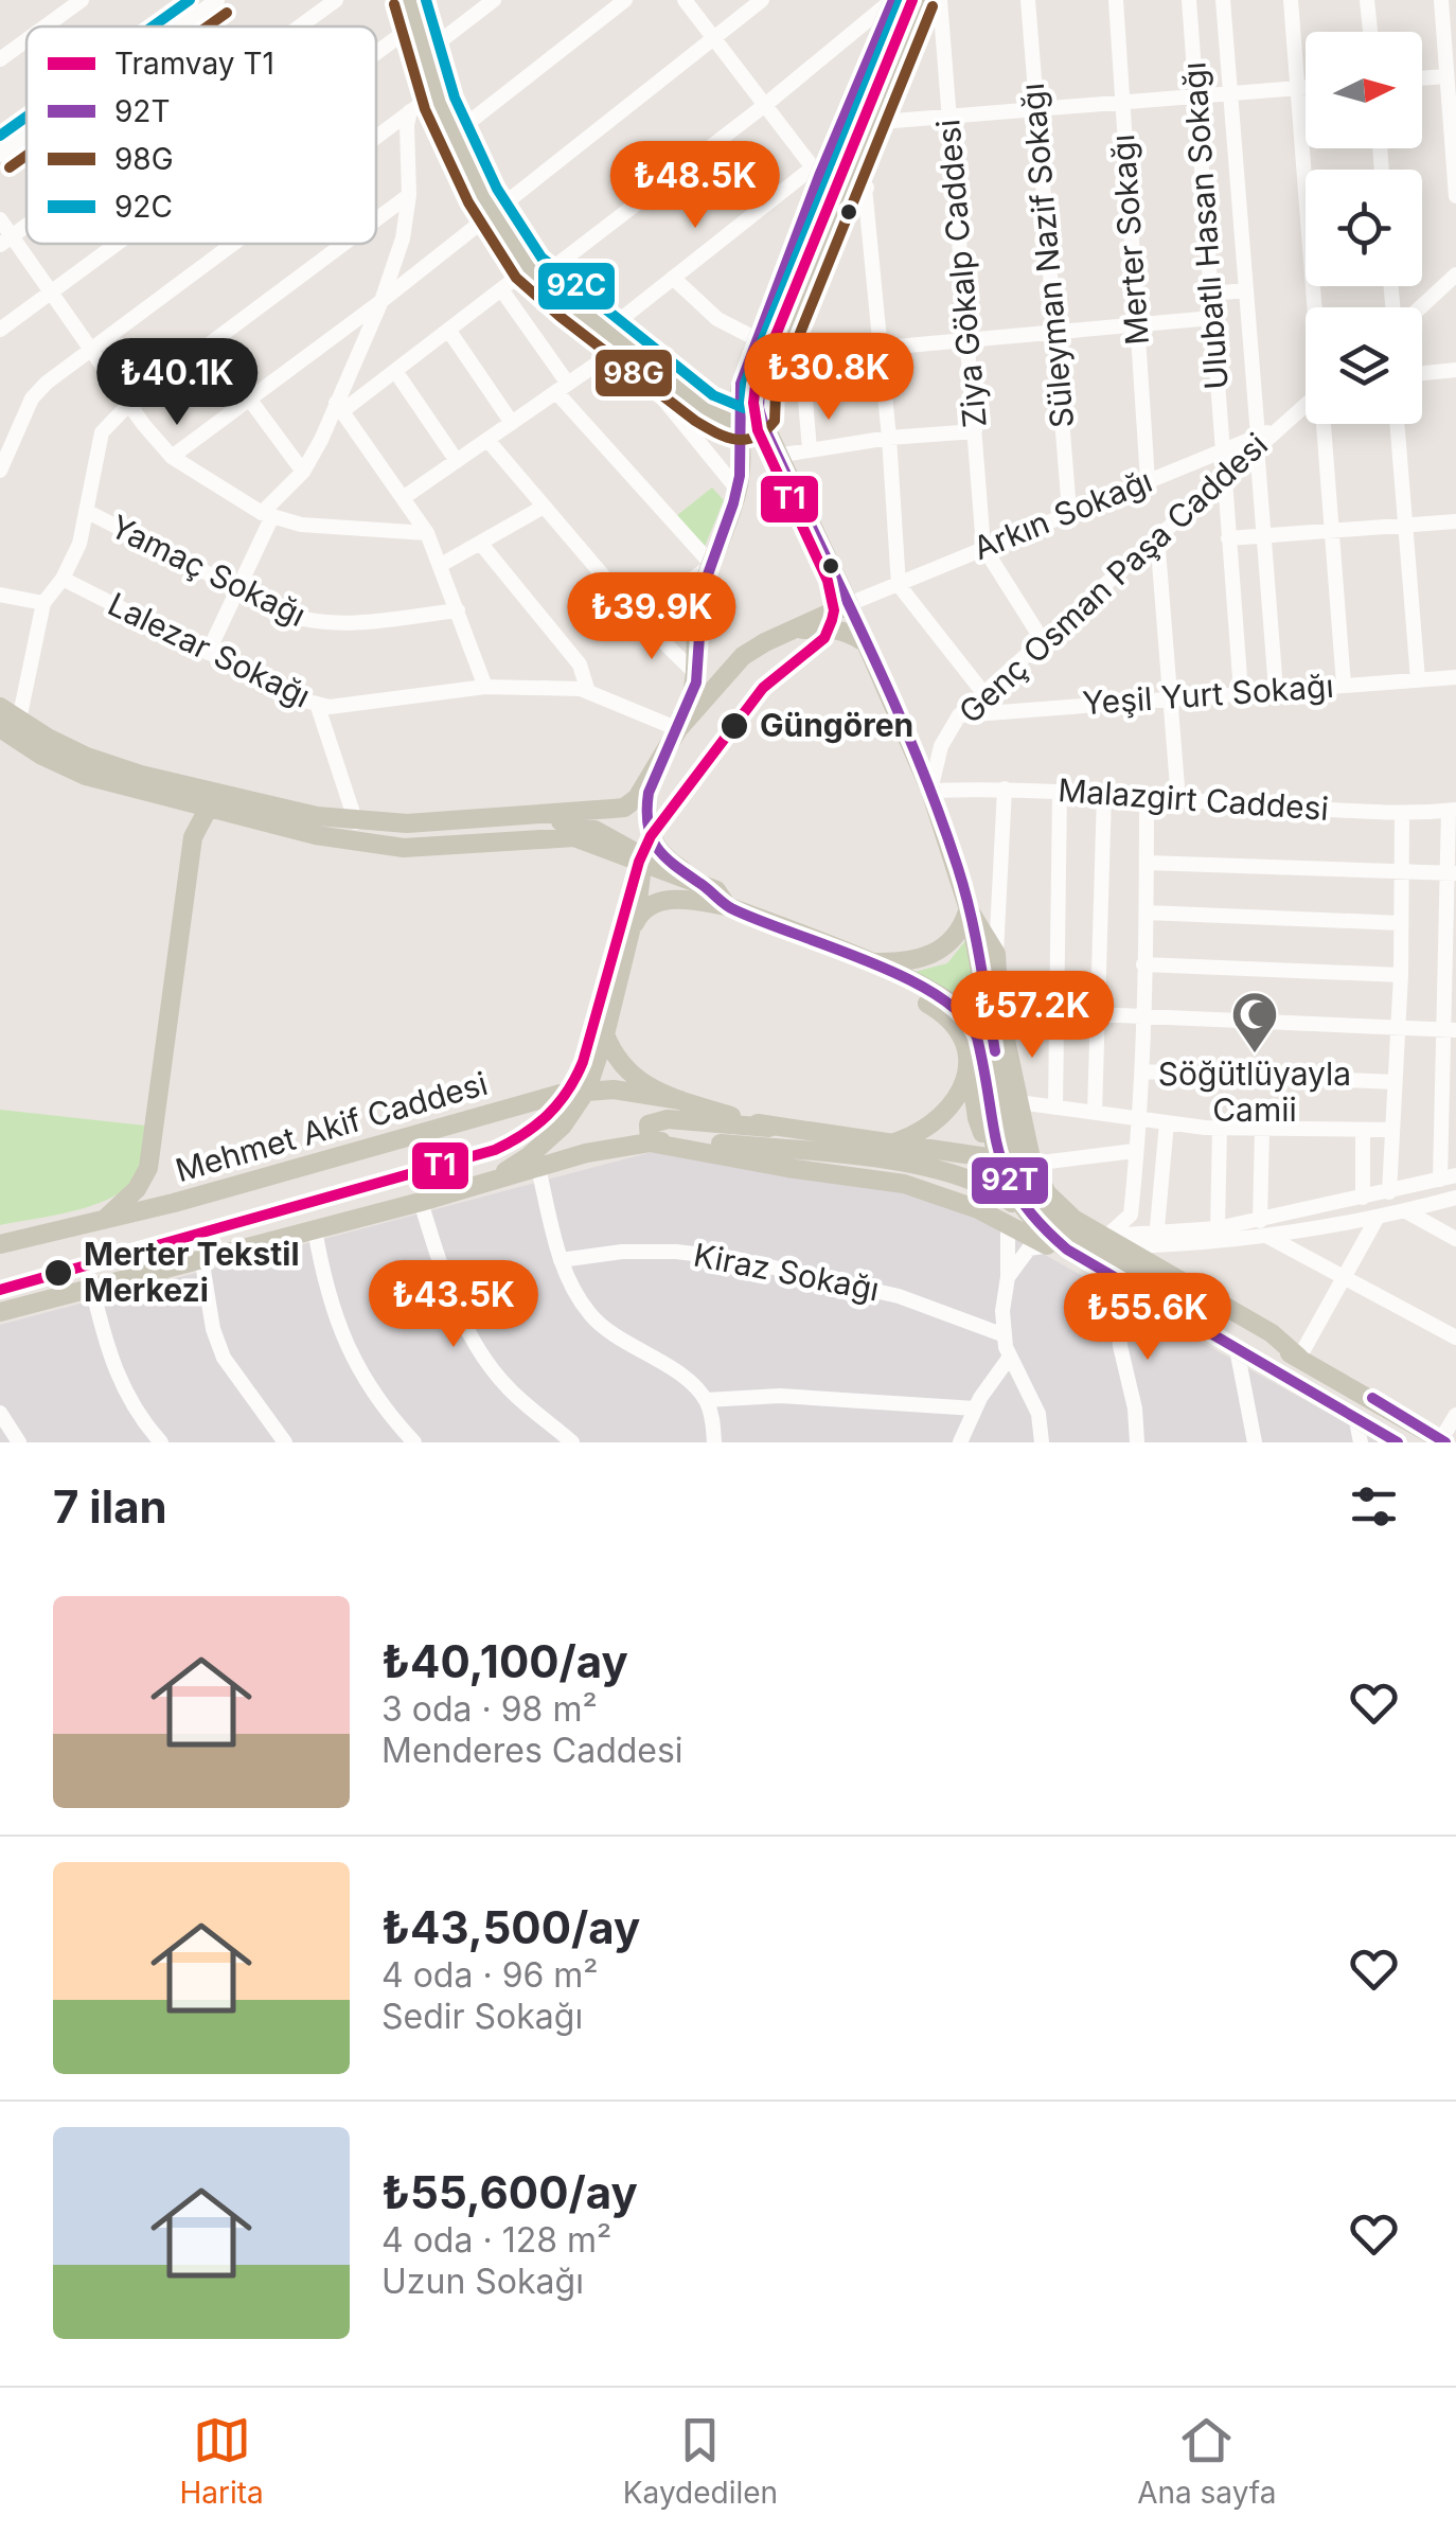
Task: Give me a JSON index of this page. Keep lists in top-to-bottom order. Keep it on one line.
{"streets":{"main road":["Mehmet Akif Caddesi"],"street":["Ulubatlı Hasan Sokağı","Merter Sokağı","Süleyman Nazif Sokağı","Ziya Gökalp Caddesi","Arkın Sokağı","Yamaç Sokağı","Genç Osman Paşa Caddesi","Lalezar Sokağı","Yeşil Yurt Sokağı","Malazgirt Caddesi","Kiraz Sokağı"]},"crossings":[["Ulubatlı Hasan Sokağı","Arkın Sokağı"],["Ulubatlı Hasan Sokağı","Genç Osman Paşa Caddesi"],["Ulubatlı Hasan Sokağı","Yeşil Yurt Sokağı"],["Merter Sokağı","Arkın Sokağı"],["Süleyman Nazif Sokağı","Arkın Sokağı"],["Ziya Gökalp Caddesi","Arkın Sokağı"],["Arkın Sokağı","Genç Osman Paşa Caddesi"],["Genç Osman Paşa Caddesi","Lalezar Sokağı"],["Genç Osman Paşa Caddesi","Yeşil Yurt Sokağı"],["Genç Osman Paşa Caddesi","Malazgirt Caddesi"],["Lalezar Sokağı","Malazgirt Caddesi"]],"places":{"other":["Güngören","Merter Tekstil Merkezi"],"mosque":["Söğütlüyayla Camii"]},"lines":["tram line T1","transit line 92T","transit line 92C","transit line 98G"],"legend":["Tramvay T1","92T","98G","92C"],"north":"right","page":{"price":["₺48.5K","₺30.8K","₺40.1K","₺39.9K","₺57.2K","₺43.5K","₺55.6K"],"heading":"7 ilan","list":[{"name":"₺40,100/ay","note":"3 oda · 98 m² · Menderes Caddesi"},{"name":"₺43,500/ay","note":"4 oda · 96 m² · Sedir Sokağı"},{"name":"₺55,600/ay","note":"4 oda · 128 m² · Uzun Sokağı"}],"tabs":["Harita","Kaydedilen","Ana sayfa"]}}
